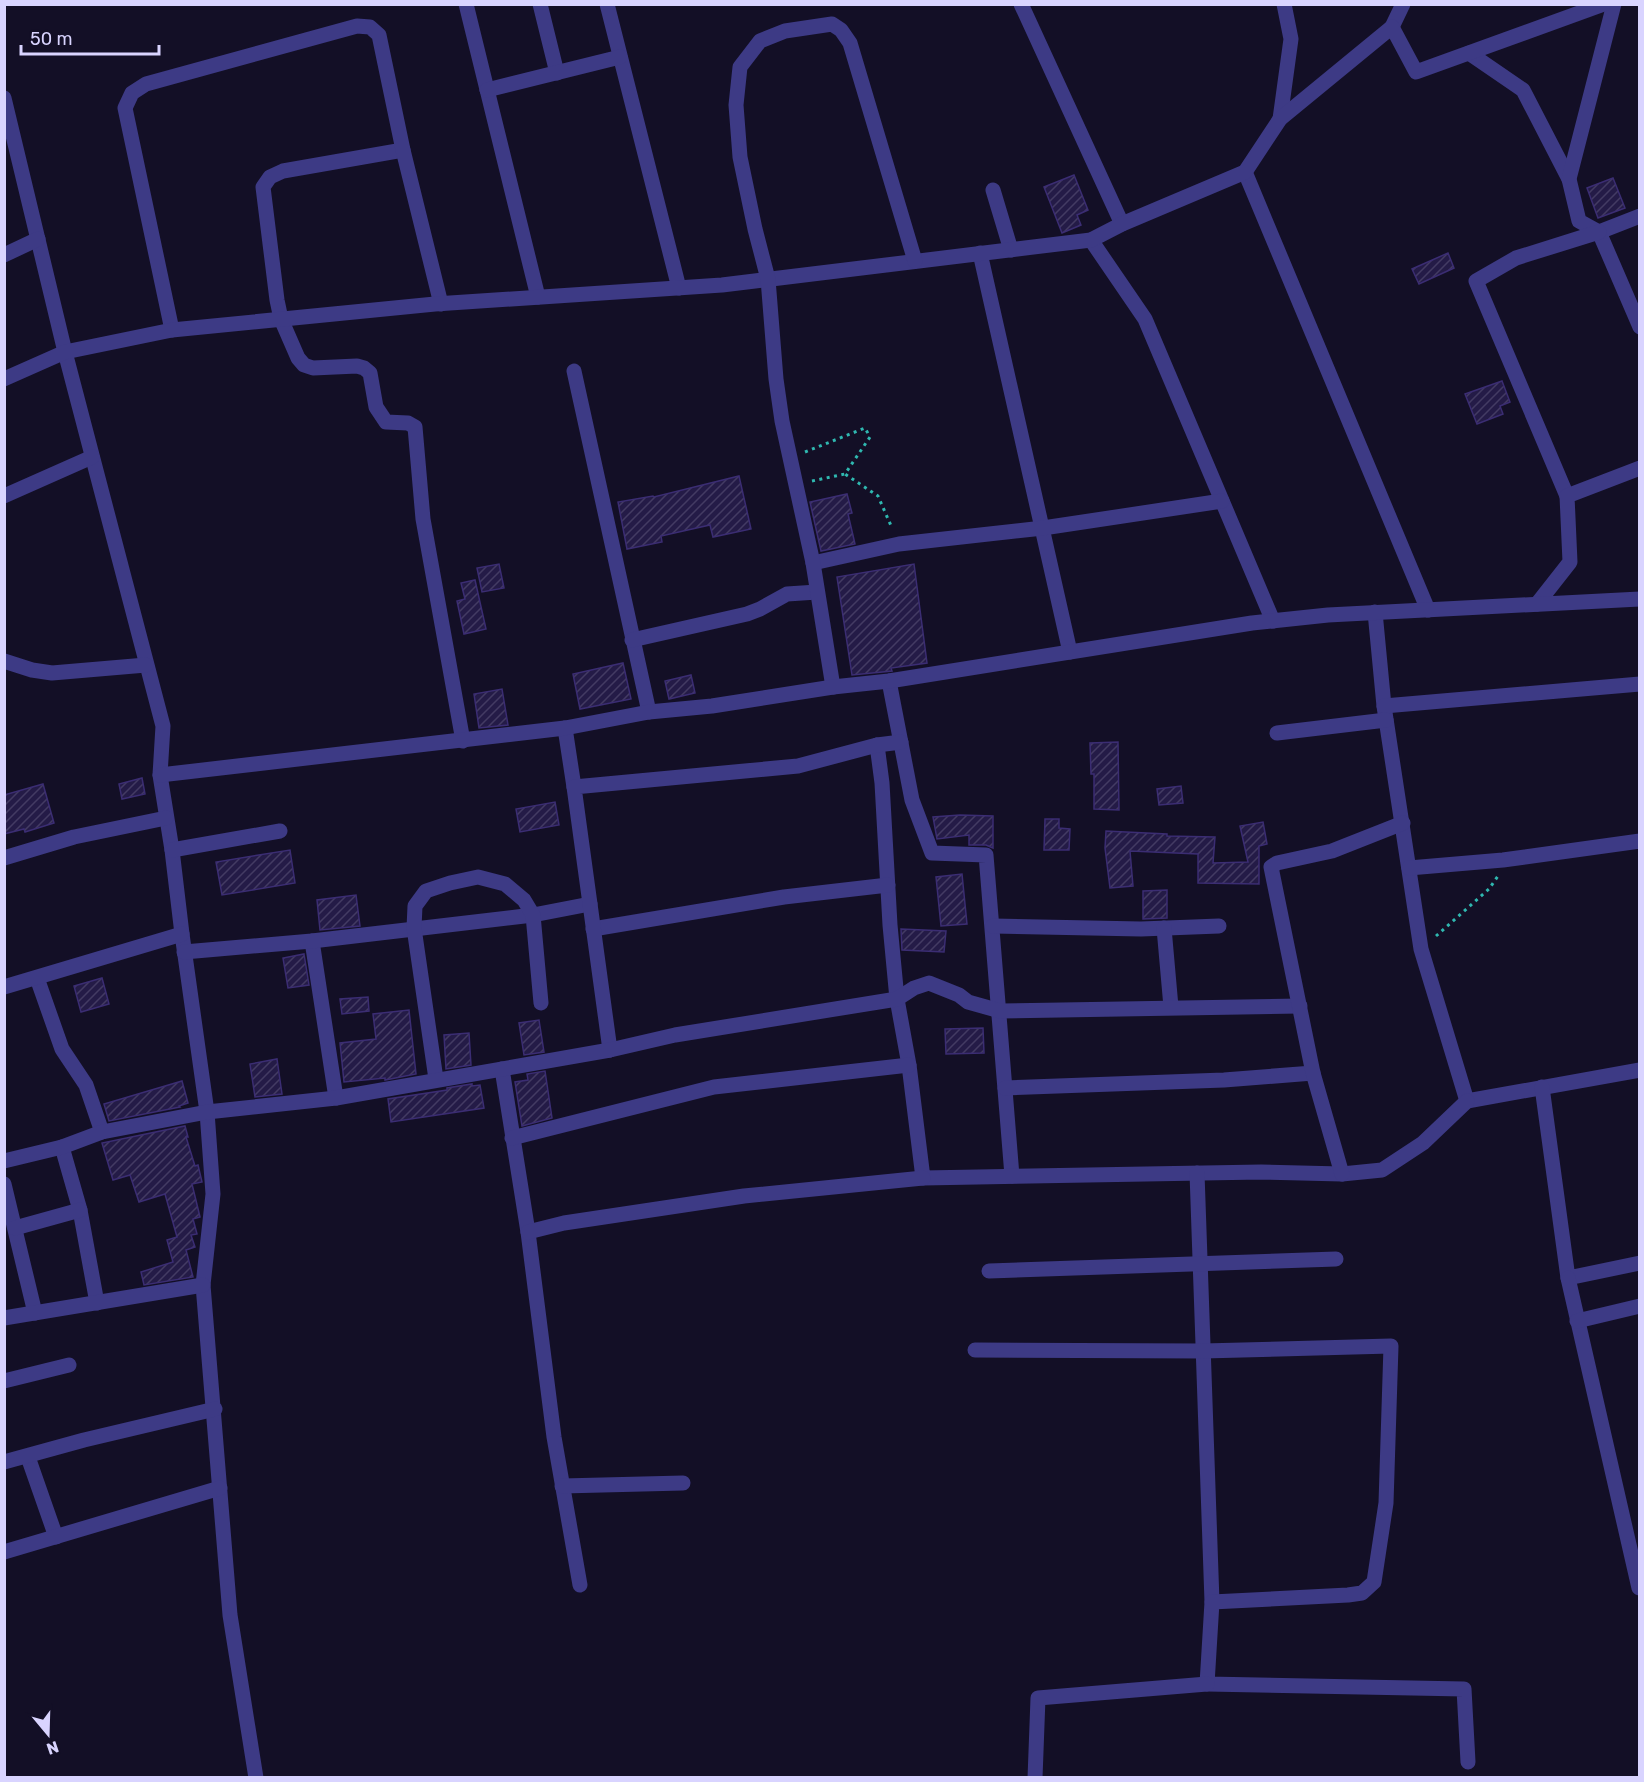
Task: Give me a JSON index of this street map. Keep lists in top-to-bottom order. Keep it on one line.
{"scale_bar":"50 m","north":"bottom"}
